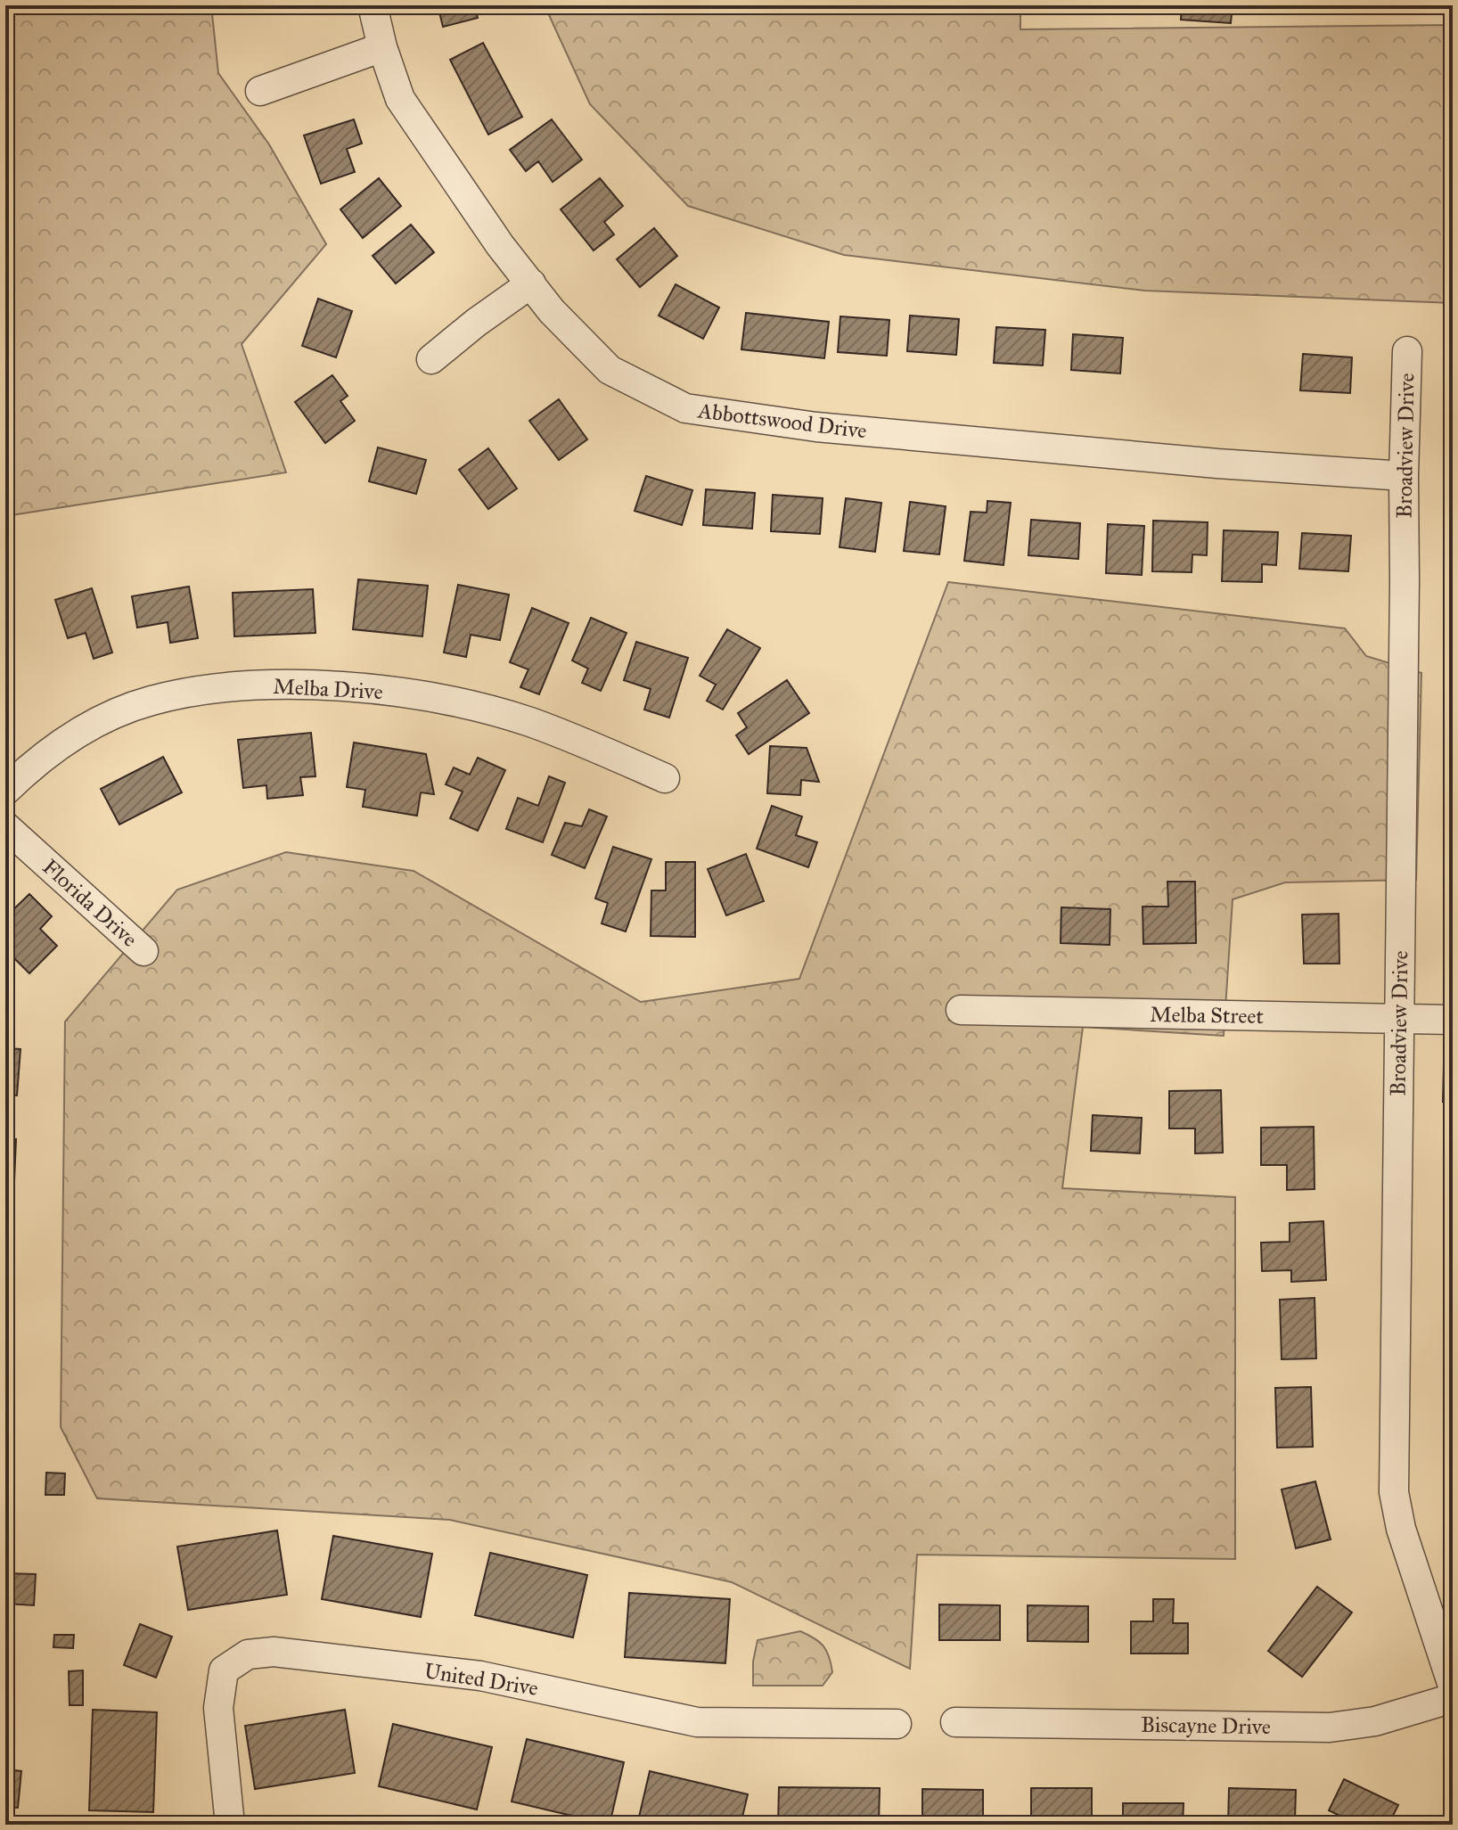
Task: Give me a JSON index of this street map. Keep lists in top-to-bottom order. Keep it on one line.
{"streets":{"street":["Abbottswood Drive","Broadview Drive","Melba Drive","Florida Drive","Melba Street","United Drive","Biscayne Drive"]},"crossings":[["Abbottswood Drive","Broadview Drive"],["Broadview Drive","Melba Street"]]}
